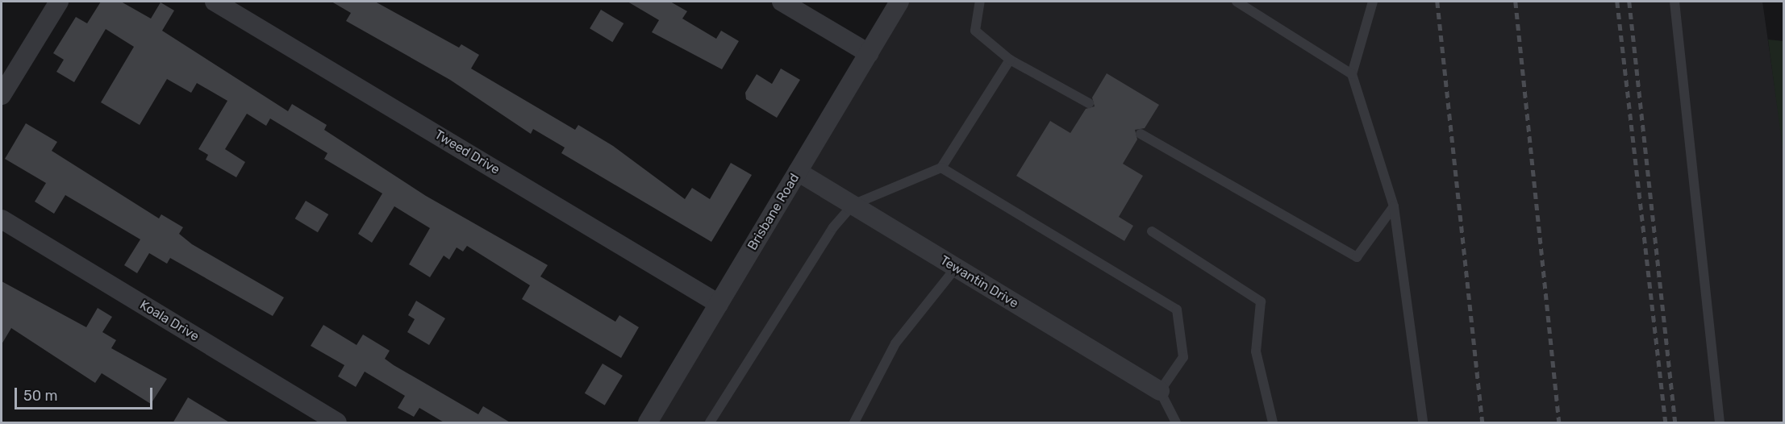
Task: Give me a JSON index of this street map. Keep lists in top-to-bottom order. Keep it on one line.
{"streets":{"street":["Tweed Drive","Brisbane Road","Tewantin Drive","Koala Drive"]},"crossings":[["Tweed Drive","Brisbane Road"],["Brisbane Road","Tewantin Drive"]],"scale_bar":"50 m"}
